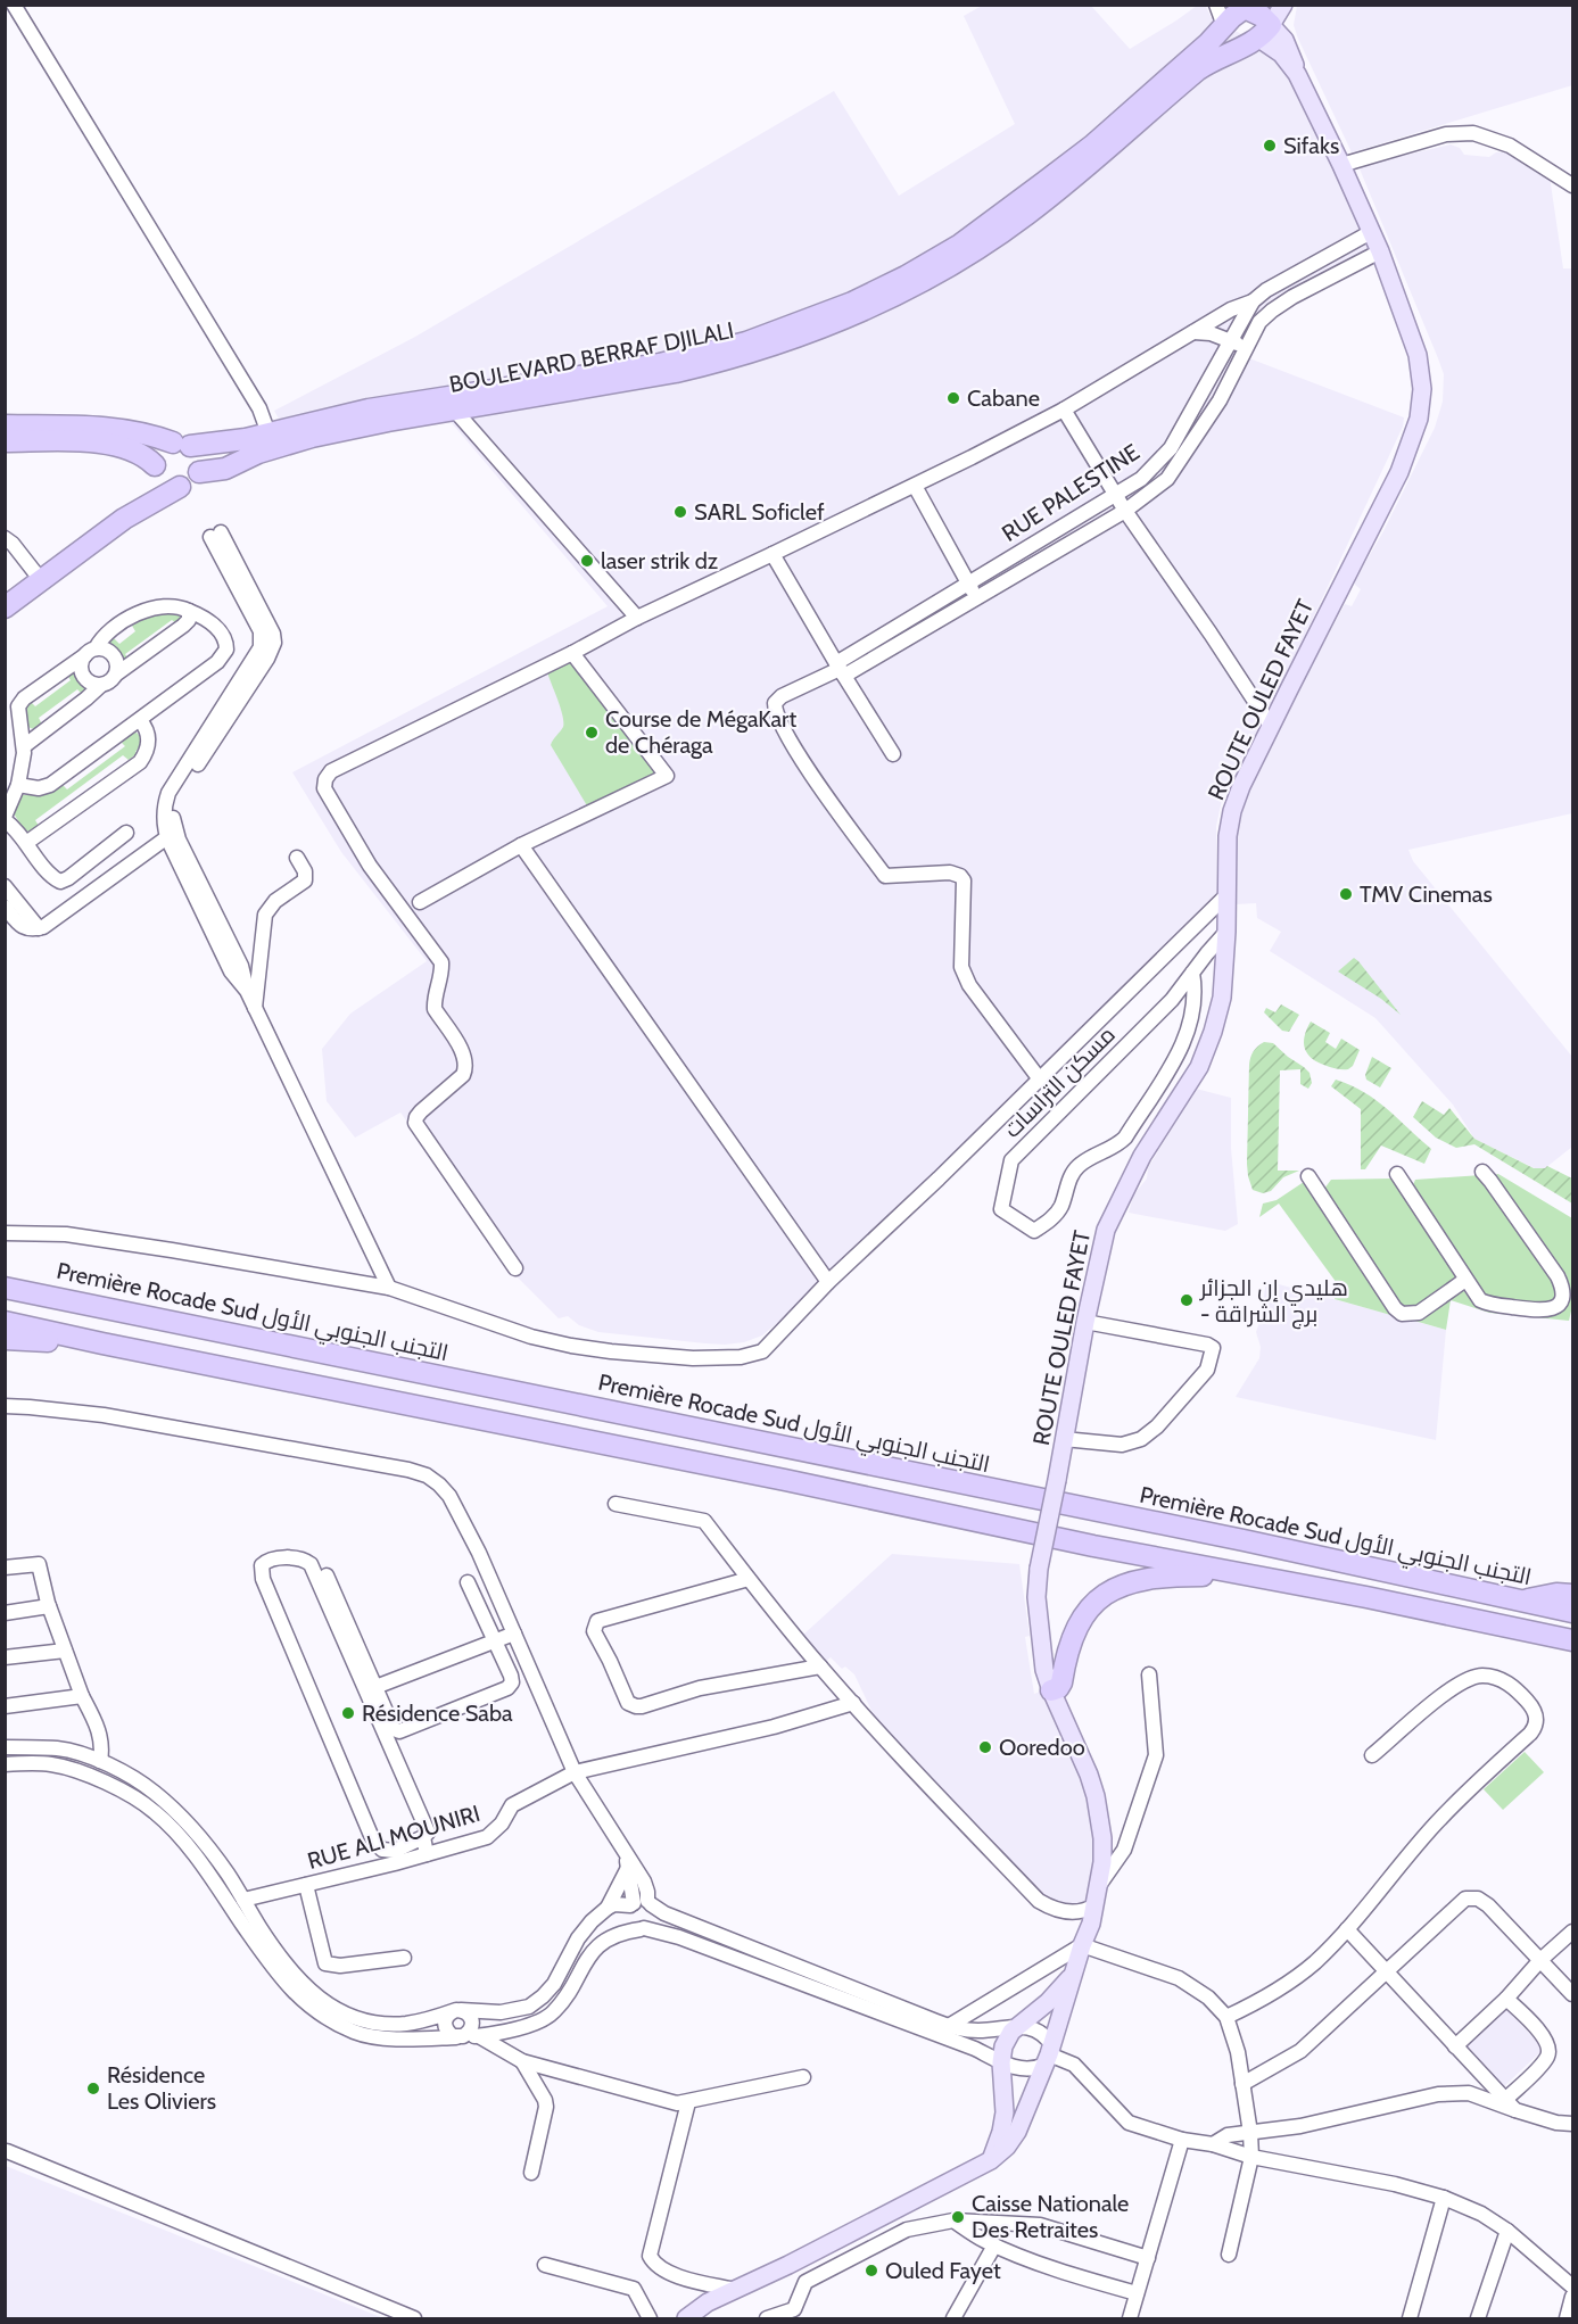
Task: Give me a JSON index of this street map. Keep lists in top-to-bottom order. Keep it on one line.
{"streets":{"highway":["BOULEVARD BERRAF DJILALI","Première Rocade Sud التجنب الجنوبي الأول"],"main road":["ROUTE OULED FAYET"],"street":["RUE PALESTINE","مسكن التراسات","RUE ALI MOUNIRI"]},"crossings":[["BOULEVARD BERRAF DJILALI","ROUTE OULED FAYET"],["RUE PALESTINE","ROUTE OULED FAYET"],["ROUTE OULED FAYET","مسكن التراسات"]],"places":["Sifaks","Cabane","SARL Soficlef","laser strik dz","Course de MégaKart de Chéraga","TMV Cinemas","هليدي إن الجزائر - برج الشراقة","Résidence Saba","Ooredoo","Résidence Les Oliviers","Caisse Nationale Des Retraites","Ouled Fayet"]}
